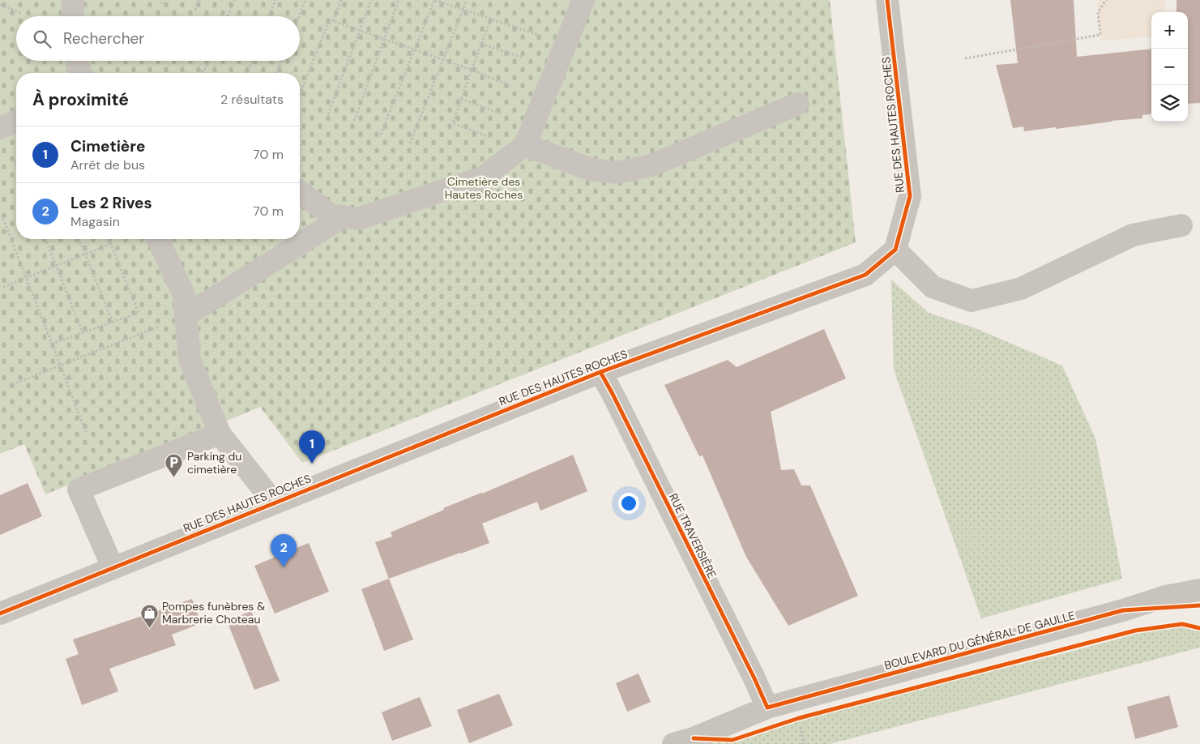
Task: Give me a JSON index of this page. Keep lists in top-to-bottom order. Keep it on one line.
{"streets":{"street":["RUE DES HAUTES ROCHES","RUE TRAVERSIÈRE","BOULEVARD DU GÉNÉRAL DE GAULLE"]},"crossings":[["RUE DES HAUTES ROCHES","RUE TRAVERSIÈRE"],["RUE TRAVERSIÈRE","BOULEVARD DU GÉNÉRAL DE GAULLE"]],"parks":["Cimetière des Hautes Roches"],"places":{"parking":["Parking du cimetière"],"shop":["Pompes funèbres & Marbrerie Choteau"]},"page":{"map_buttons":["+","−"],"search":"Rechercher","heading":["À proximité","2 résultats"],"list":[{"mark":"1","name":"Cimetière","note":"Arrêt de bus","value":"70 m"},{"mark":"2","name":"Les 2 Rives","note":"Magasin","value":"70 m"}],"pins":["1","2"]}}
